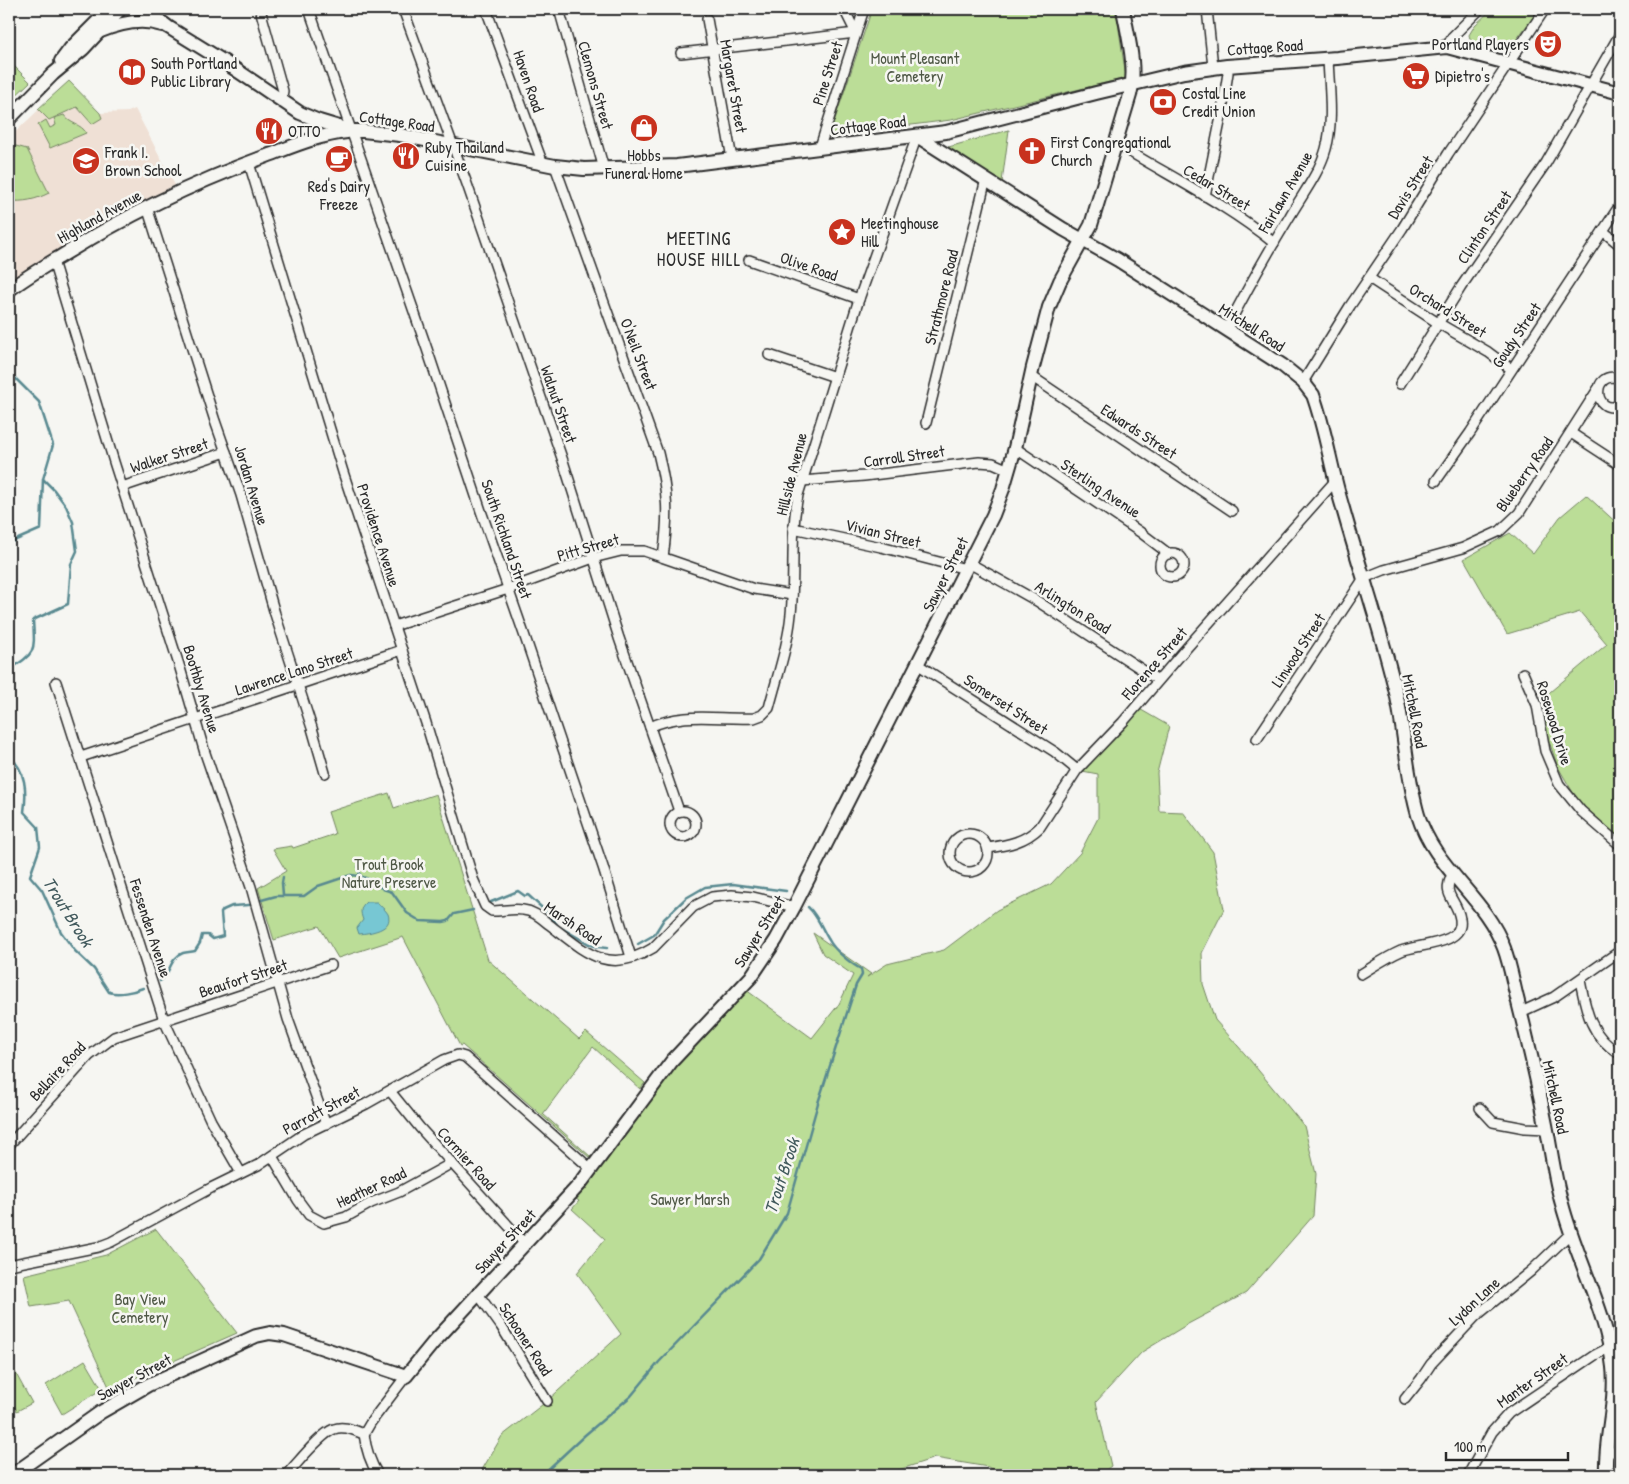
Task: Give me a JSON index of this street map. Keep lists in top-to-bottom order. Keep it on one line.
{"streets":{"street":["Cottage Road","Pine Street","Haven Road","Clemons Street","Margaret Street","Cedar Street","Davis Street","Fairlawn Avenue","Highland Avenue","Clinton Street","Olive Road","Strathmore Road","Orchard Street","Mitchell Road","Goudy Street","O'Neil Street","Walnut Street","Edwards Street","Walker Street","Carroll Street","Hillside Avenue","Blueberry Road","Jordan Avenue","Sterling Avenue","Vivian Street","Providence Avenue","South Richland Street","Pitt Street","Sawyer Street","Arlington Road","Linwood Street","Florence Street","Lawrence Lano Street","Boothby Avenue","Somerset Street","Rosewood Drive","Marsh Road","Fessenden Avenue","Beaufort Street","Bellaire Road","Parrott Street","Cormier Road","Heather Road","Lydon Lane","Schooner Road","Manter Street"]},"crossings":[["Cottage Road","Pine Street"],["Cottage Road","Haven Road"],["Cottage Road","Clemons Street"],["Cottage Road","Margaret Street"],["Cottage Road","Davis Street"],["Cottage Road","Fairlawn Avenue"],["Cottage Road","Highland Avenue"],["Cottage Road","Clinton Street"],["Cottage Road","Mitchell Road"],["Cottage Road","O'Neil Street"],["Cottage Road","Walnut Street"],["Cottage Road","Hillside Avenue"],["Cottage Road","South Richland Street"],["Cottage Road","Sawyer Street"],["Haven Road","O'Neil Street"],["Cedar Street","Fairlawn Avenue"],["Cedar Street","Sawyer Street"],["Davis Street","Orchard Street"],["Davis Street","Mitchell Road"],["Fairlawn Avenue","Mitchell Road"],["Highland Avenue","Jordan Avenue"],["Highland Avenue","Providence Avenue"],["Highland Avenue","South Richland Street"],["Highland Avenue","Boothby Avenue"],["Clinton Street","Orchard Street"],["Olive Road","Hillside Avenue"],["Strathmore Road","Mitchell Road"],["Orchard Street","Goudy Street"],["Mitchell Road","Hillside Avenue"],["Mitchell Road","Blueberry Road"],["Mitchell Road","Sawyer Street"],["Mitchell Road","Linwood Street"],["Mitchell Road","Florence Street"],["Mitchell Road","Lydon Lane"],["Mitchell Road","Manter Street"],["O'Neil Street","Pitt Street"],["Walnut Street","Hillside Avenue"],["Walnut Street","Pitt Street"],["Edwards Street","Sawyer Street"],["Walker Street","Jordan Avenue"],["Walker Street","Boothby Avenue"],["Carroll Street","Hillside Avenue"],["Carroll Street","Sawyer Street"],["Hillside Avenue","Vivian Street"],["Hillside Avenue","Pitt Street"],["Blueberry Road","Linwood Street"],["Jordan Avenue","Lawrence Lano Street"],["Sterling Avenue","Sawyer Street"],["Vivian Street","Sawyer Street"],["Vivian Street","Arlington Road"],["Providence Avenue","Pitt Street"],["Providence Avenue","Lawrence Lano Street"],["Providence Avenue","Marsh Road"],["South Richland Street","Pitt Street"],["South Richland Street","Marsh Road"],["Sawyer Street","Arlington Road"],["Sawyer Street","Somerset Street"],["Sawyer Street","Marsh Road"],["Sawyer Street","Parrott Street"],["Sawyer Street","Cormier Road"],["Sawyer Street","Schooner Road"],["Arlington Road","Florence Street"],["Florence Street","Somerset Street"],["Lawrence Lano Street","Boothby Avenue"],["Lawrence Lano Street","Fessenden Avenue"],["Boothby Avenue","Beaufort Street"],["Boothby Avenue","Parrott Street"],["Fessenden Avenue","Beaufort Street"],["Fessenden Avenue","Bellaire Road"],["Fessenden Avenue","Parrott Street"],["Beaufort Street","Bellaire Road"],["Parrott Street","Cormier Road"],["Parrott Street","Heather Road"],["Cormier Road","Heather Road"]],"districts":["MEETING HOUSE HILL"],"water":["Trout Brook"],"parks":["Mount Pleasant Cemetery","Trout Brook Nature Preserve","Sawyer Marsh","Bay View Cemetery"],"places":{"theatre":["Portland Players"],"library":["South Portland Public Library"],"supermarket":["Dipietro's"],"bank":["Costal Line Credit Union"],"shop":["Hobbs Funeral Home"],"restaurant":["OTTO","Ruby Thailand Cuisine"],"church":["First Congregational Church"],"cafe":["Red's Dairy Freeze"],"school or university":["Frank I. Brown School"],"place":["Meetinghouse Hill"]},"scale_bar":"100 m"}
